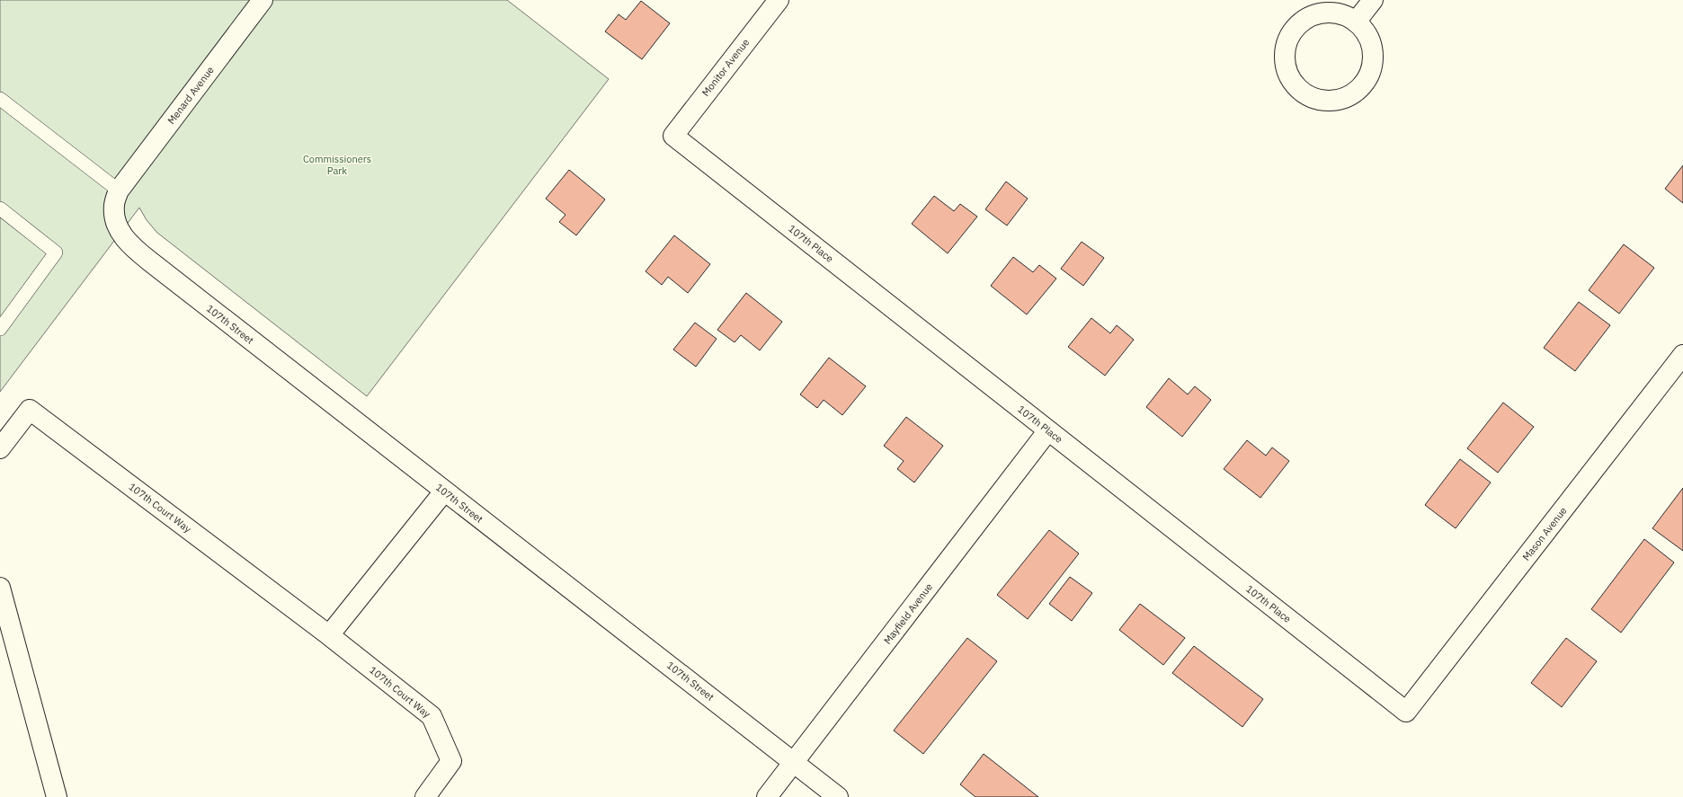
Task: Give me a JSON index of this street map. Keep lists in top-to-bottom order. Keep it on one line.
{"streets":{"street":["Monitor Avenue","Menard Avenue","107th Place","107th Street","107th Court Way","Mason Avenue","Mayfield Avenue"]},"crossings":[["Monitor Avenue","107th Place"],["Menard Avenue","107th Street"],["107th Place","Mason Avenue"],["107th Place","Mayfield Avenue"],["107th Street","Mayfield Avenue"]],"parks":["Commissioners Park"]}
